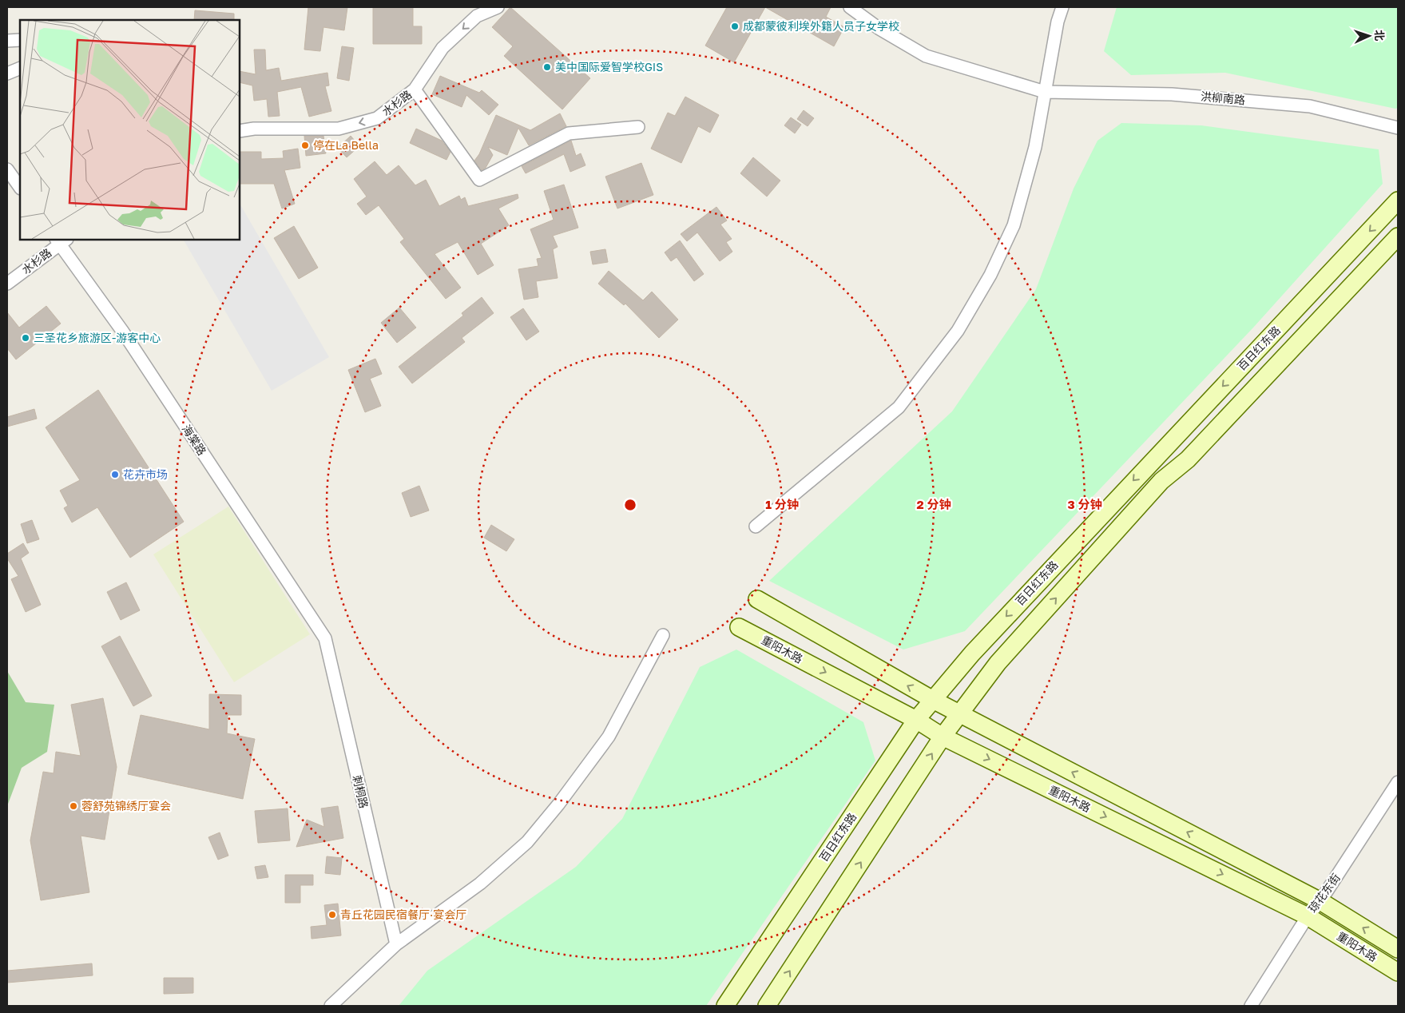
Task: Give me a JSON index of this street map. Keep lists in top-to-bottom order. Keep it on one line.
{"streets":{"street":["洪柳南路","水杉路","百日红东路","海棠路","重阳木路","刺桐路","琼花东街"]},"crossings":[["水杉路","海棠路"],["百日红东路","重阳木路"],["海棠路","刺桐路"],["重阳木路","琼花东街"]],"one_way":["水杉路"],"places":["成都蒙彼利埃外籍人员子女学校","美中国际爱智学校GIS","停在La Bella","三圣花乡旅游区-游客中心","花卉市场","蓉舒苑锦绣厅宴会","青丘花园民宿餐厅·宴会厅"],"north":"right","rings":["1 分钟","2 分钟","3 分钟"]}
